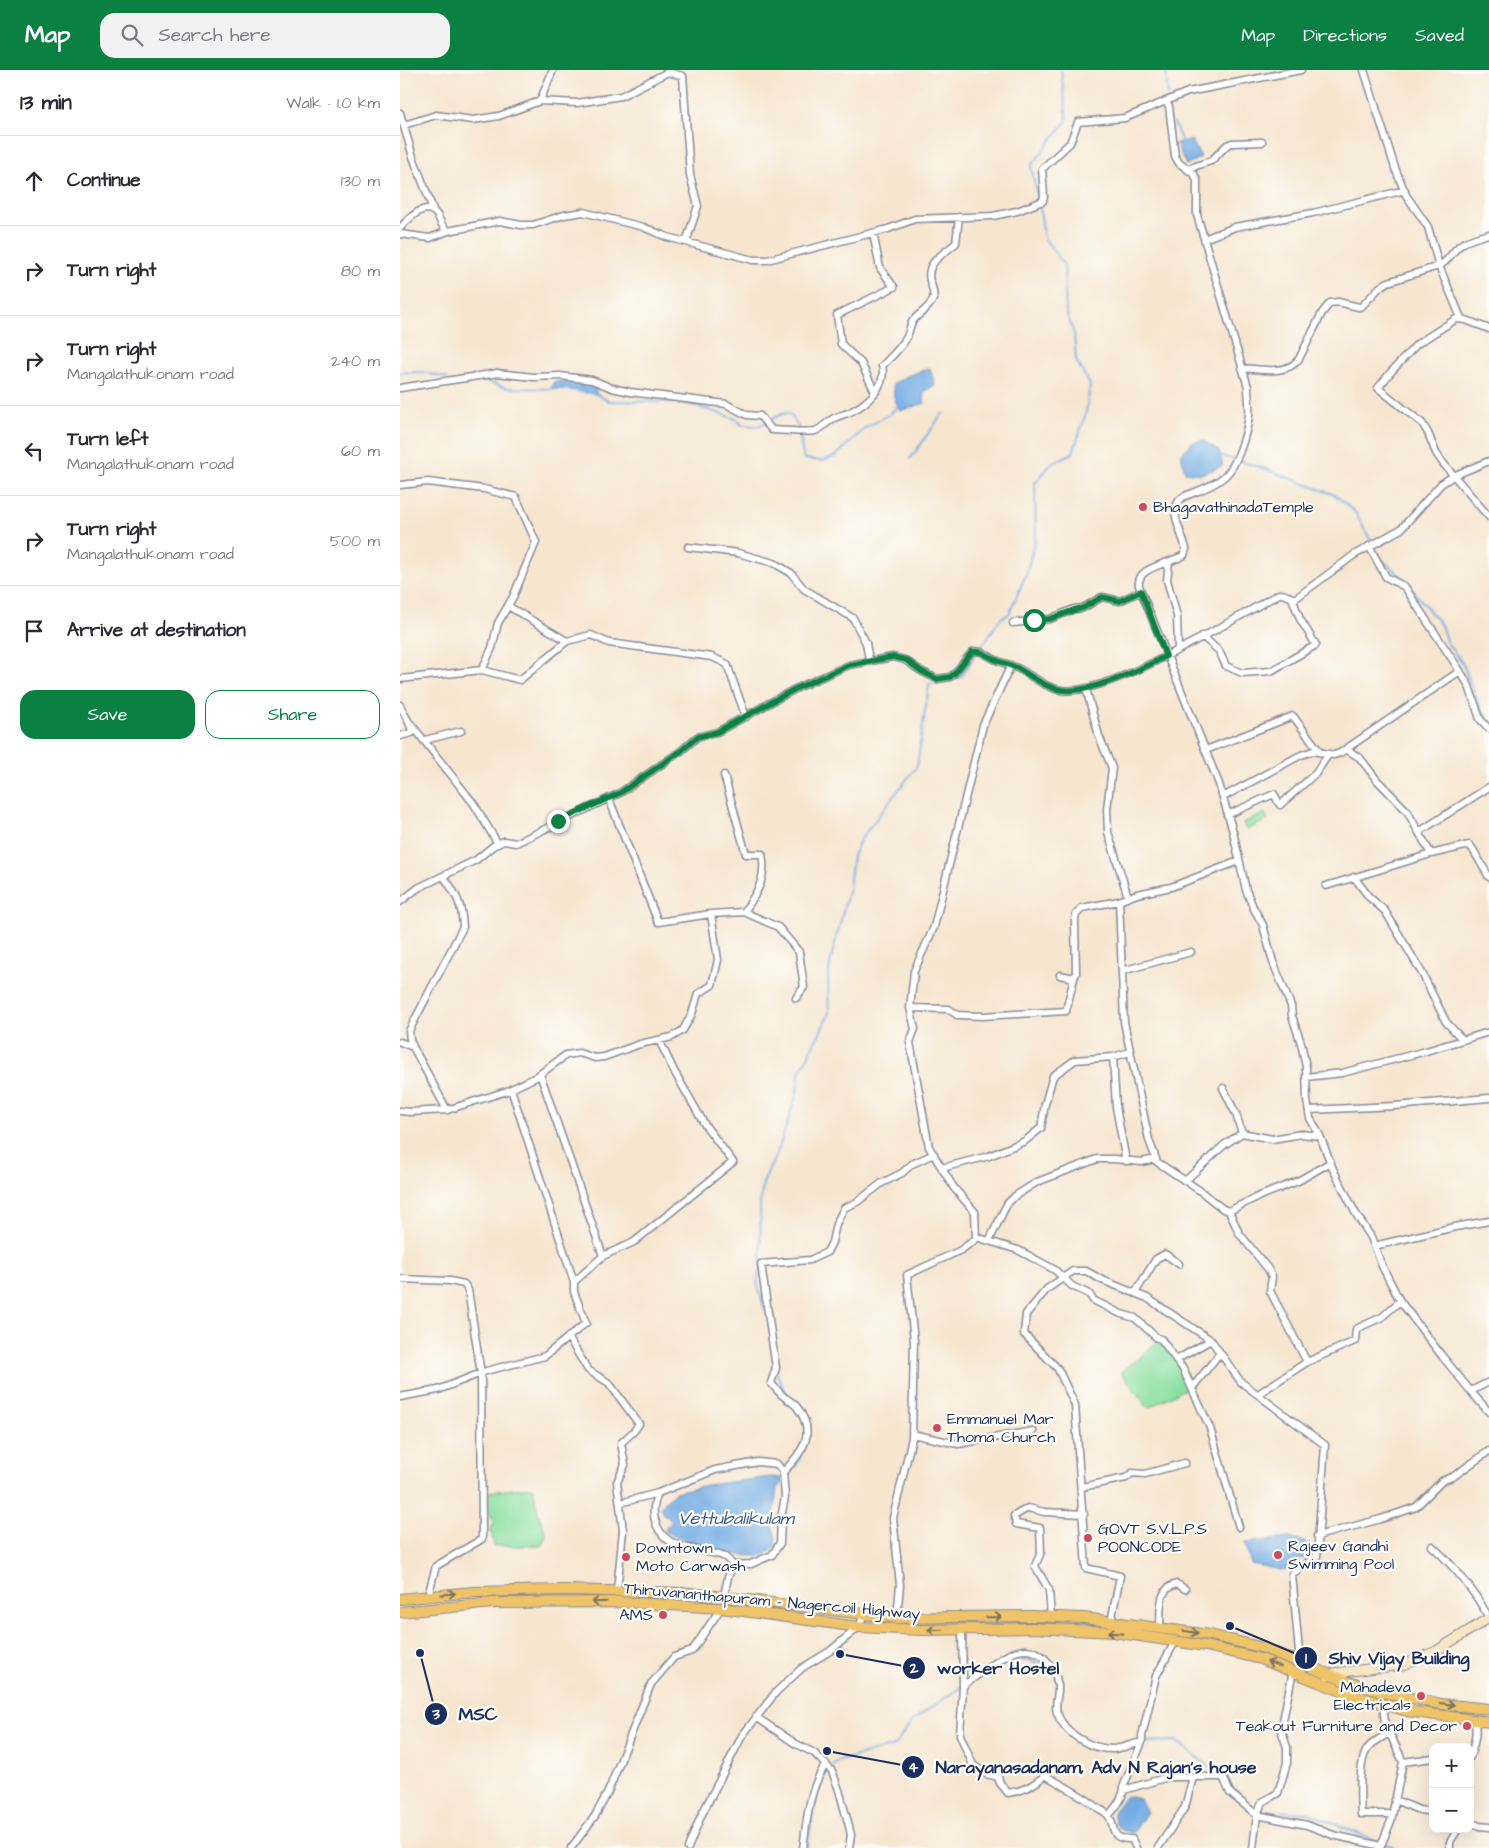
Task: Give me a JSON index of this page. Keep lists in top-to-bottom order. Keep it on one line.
{"streets":{"main road":["Thiruvananthapuram - Nagercoil Highway"]},"water":["Vettubalikulam"],"places":["BhagavathinadaTemple","Emmanuel Mar Thoma Church","GOVT S.V.L.P.S POONCODE","Rajeev Gandhi Swimming Pool","Downtown Moto Carwash","AMS","Shiv Vijay Building","MSC","worker Hostel","Mahadeva Electricals","Teakout Furniture and Decor","Narayanasadanam, Adv N Rajan's house"],"page":{"header":"Map","search":"Search here","nav":["Map","Directions","Saved"],"heading":["13 min","Walk · 1.0 km"],"list":[["Continue","130 m"],["Turn right","80 m"],["Turn right","Mangalathukonam road","240 m"],["Turn left","Mangalathukonam road","60 m"],["Turn right","Mangalathukonam road","500 m"],"Arrive at destination"],"buttons":["Save","Share"],"map_buttons":["+","−"]}}
